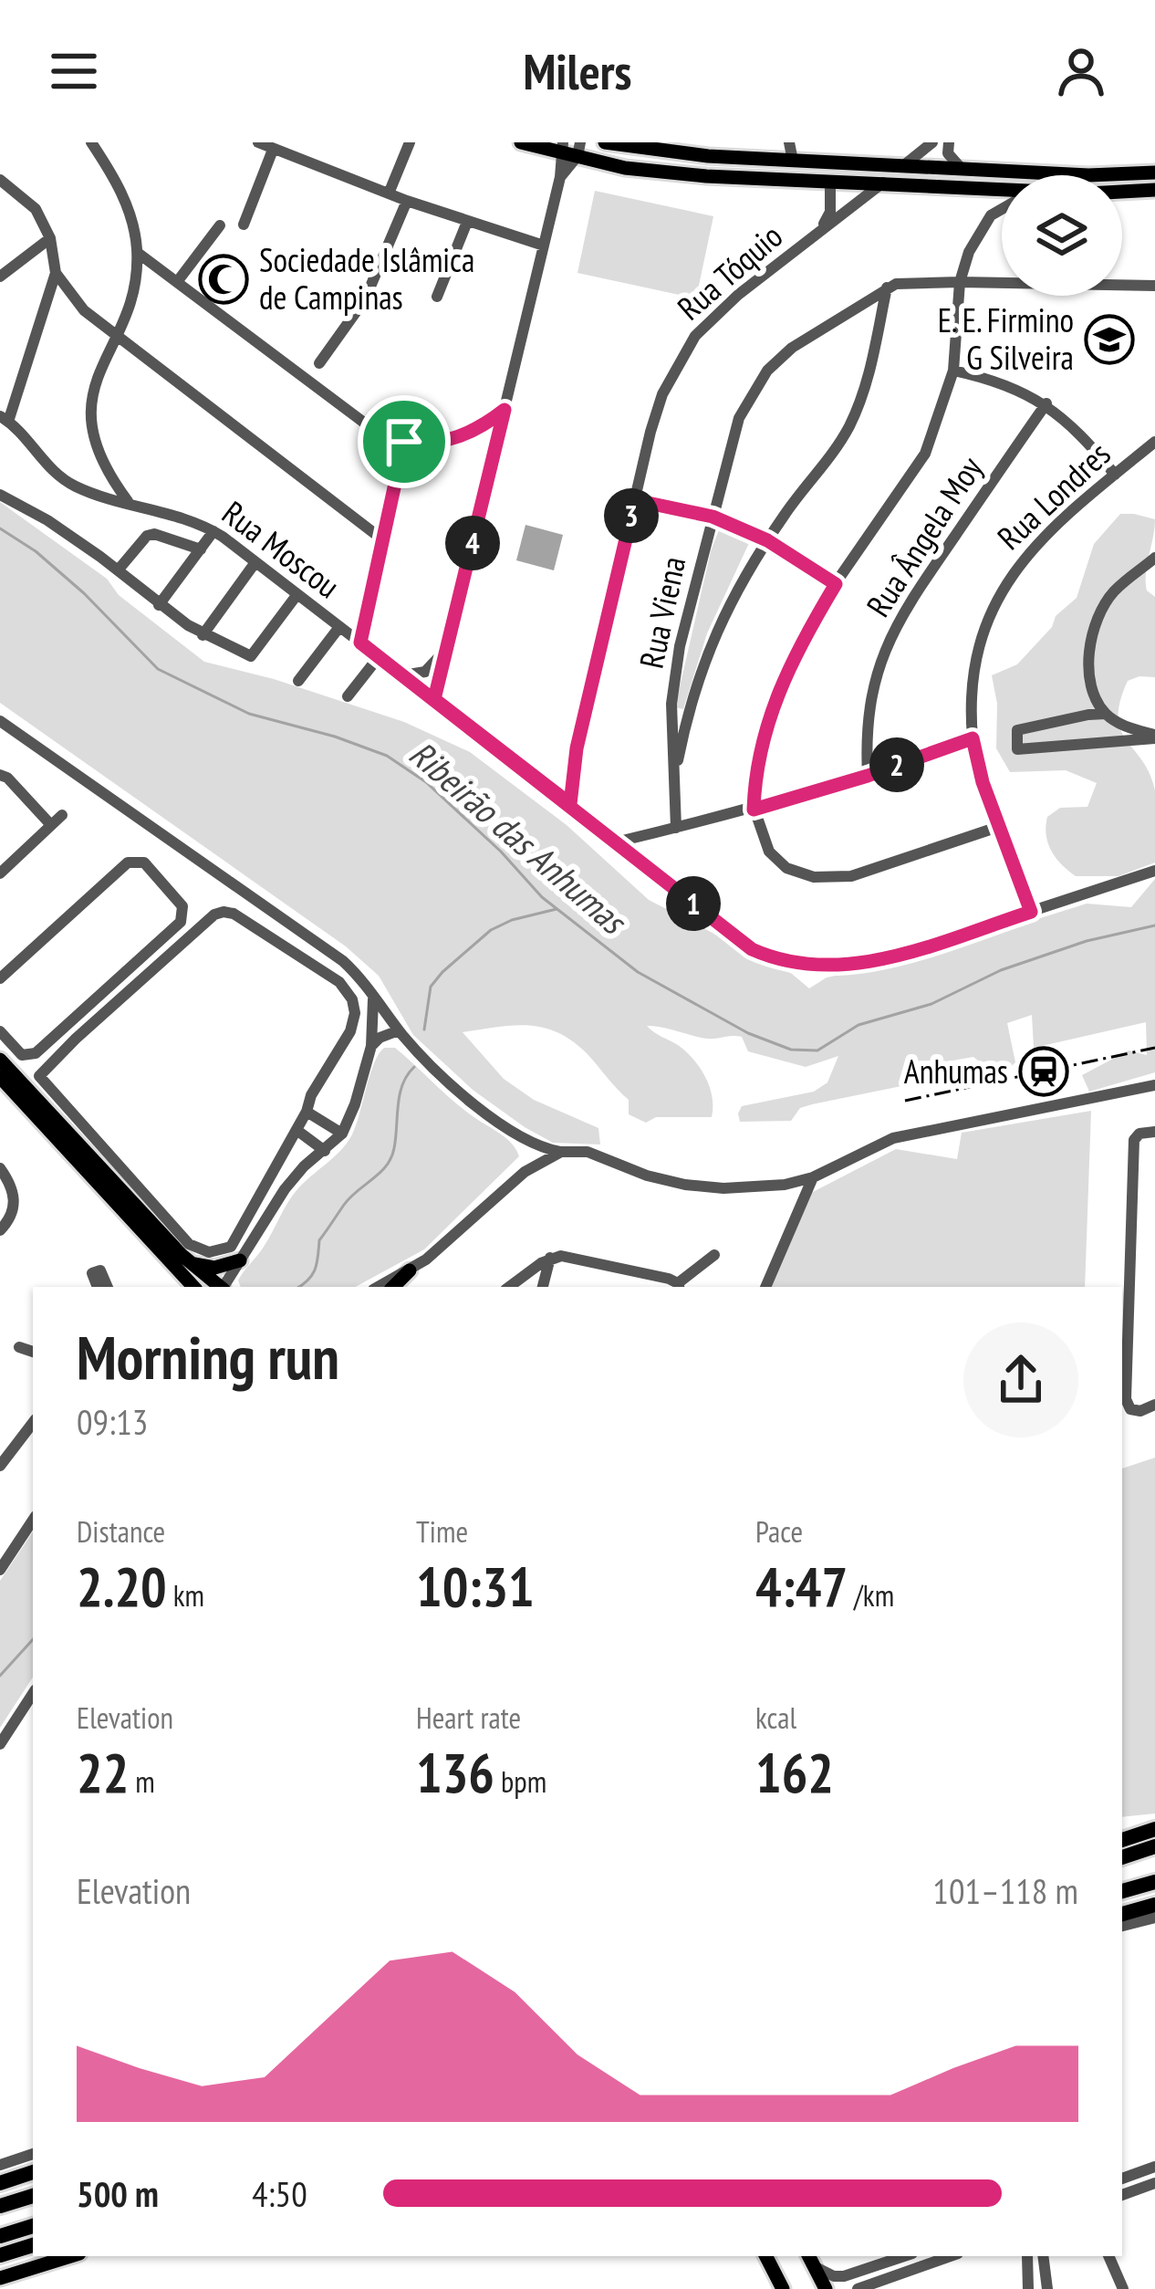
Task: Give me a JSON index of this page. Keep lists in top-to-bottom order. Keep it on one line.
{"streets":{"street":["Rua Tóquio","Rua Londres","Rua Ângela Moy","Rua Moscou","Rua Viena"]},"crossings":[["Rua Tóquio","Rua Moscou"],["Rua Londres","Rua Moscou"]],"water":["Ribeirão das Anhumas"],"places":{"mosque":["Sociedade Islâmica de Campinas"],"school or university":["E. E. Firmino G Silveira"],"station":["Anhumas"]},"page":{"header":"Milers","pins":["3","4","2","1"],"heading":["Morning run","09:13"],"stats":[["Distance","2.20 km"],["Time","10:31"],["Pace","4:47 /km"],["Elevation","22 m"],["Heart rate","136 bpm"],["kcal","162"]],"chart":["Elevation","101–118 m"],"list":[{"name":"500 m","note":"4:50"}]}}
